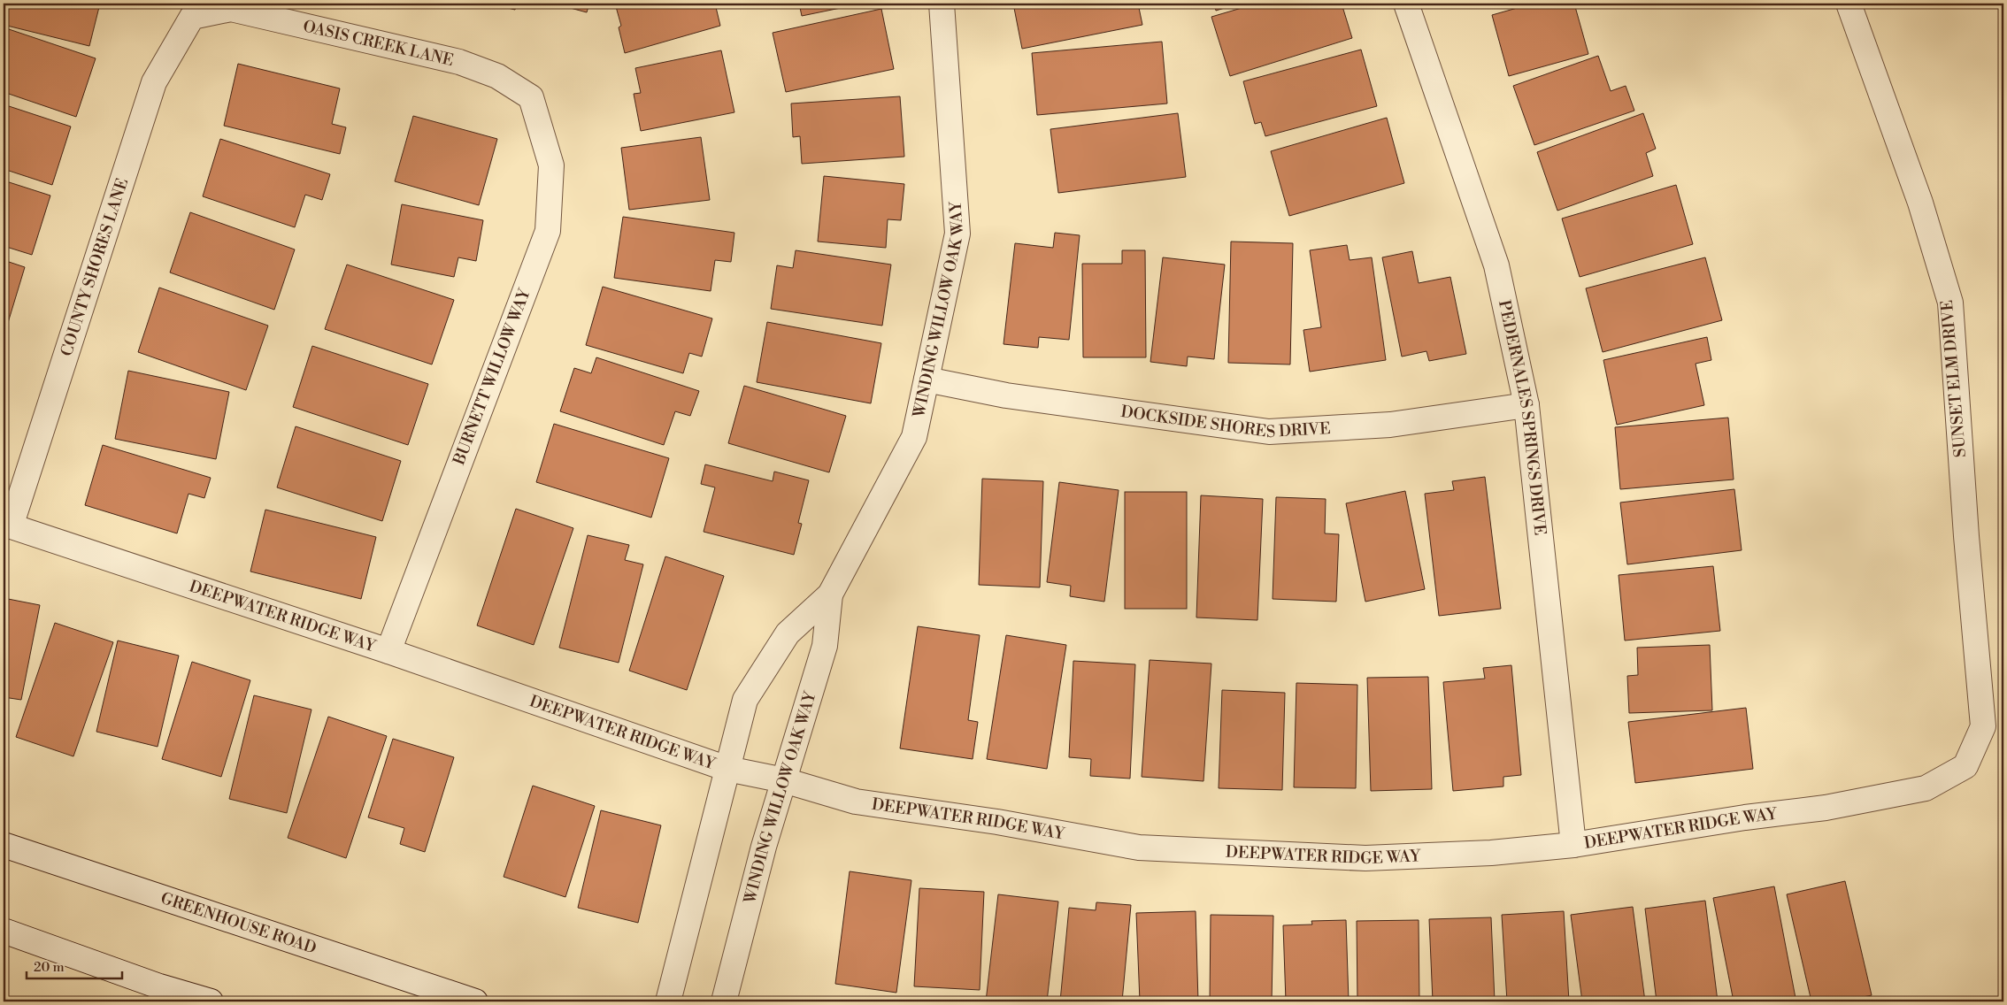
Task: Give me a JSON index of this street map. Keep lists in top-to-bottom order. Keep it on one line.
{"streets":{"street":["OASIS CREEK LANE","COUNTY SHORES LANE","WINDING WILLOW OAK WAY","BURNETT WILLOW WAY","SUNSET ELM DRIVE","PEDERNALES SPRINGS DRIVE","DOCKSIDE SHORES DRIVE","DEEPWATER RIDGE WAY","GREENHOUSE ROAD"]},"crossings":[["OASIS CREEK LANE","COUNTY SHORES LANE"],["OASIS CREEK LANE","BURNETT WILLOW WAY"],["COUNTY SHORES LANE","DEEPWATER RIDGE WAY"],["WINDING WILLOW OAK WAY","DOCKSIDE SHORES DRIVE"],["WINDING WILLOW OAK WAY","DEEPWATER RIDGE WAY"],["BURNETT WILLOW WAY","DEEPWATER RIDGE WAY"],["SUNSET ELM DRIVE","DEEPWATER RIDGE WAY"],["PEDERNALES SPRINGS DRIVE","DOCKSIDE SHORES DRIVE"],["PEDERNALES SPRINGS DRIVE","DEEPWATER RIDGE WAY"]],"scale_bar":"20 m"}
